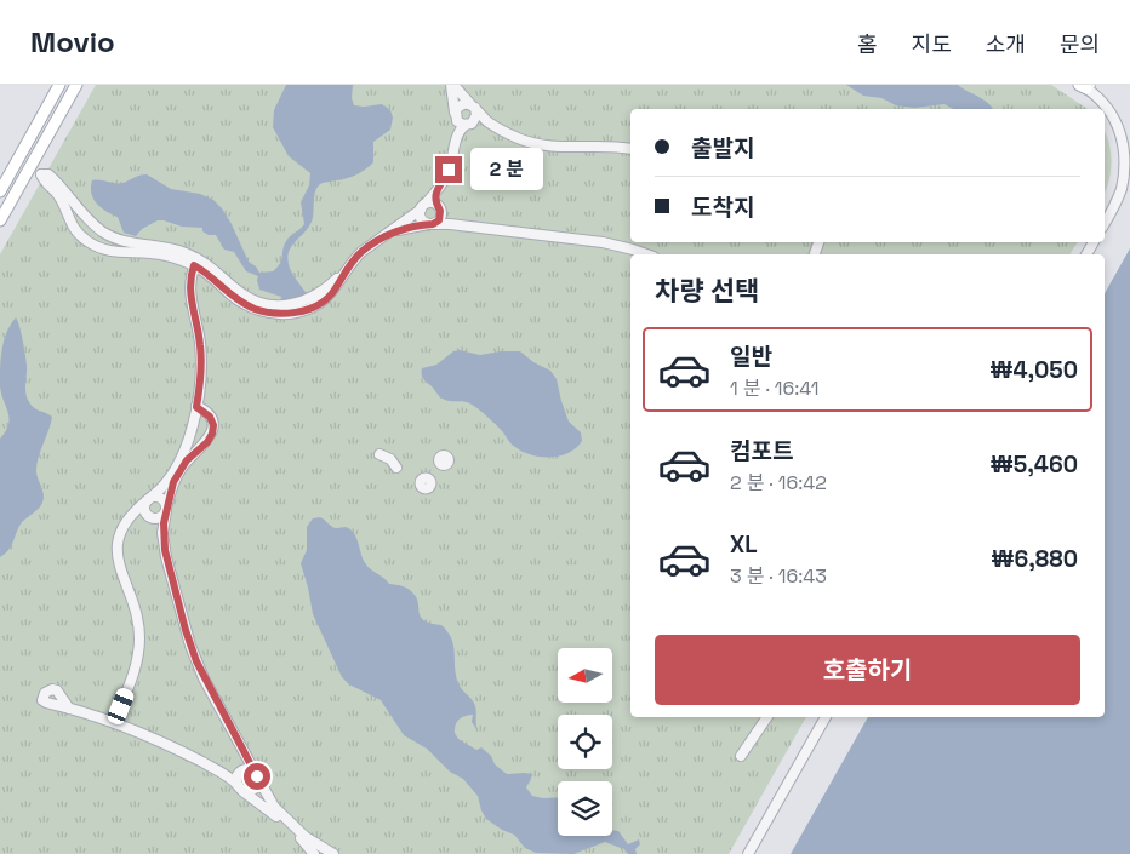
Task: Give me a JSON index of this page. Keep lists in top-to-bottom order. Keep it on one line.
{"north":"left","page":{"header":"Movio","nav":["홈","지도","소개","문의"],"banner":["출발지","도착지"],"bubble":"2 분","heading":"차량 선택","list":[{"name":"일반","note":"1 분 · 16:41","value":"₩4,050"},{"name":"컴포트","note":"2 분 · 16:42","value":"₩5,460"},{"name":"XL","note":"3 분 · 16:43","value":"₩6,880"}],"buttons":"호출하기"}}
